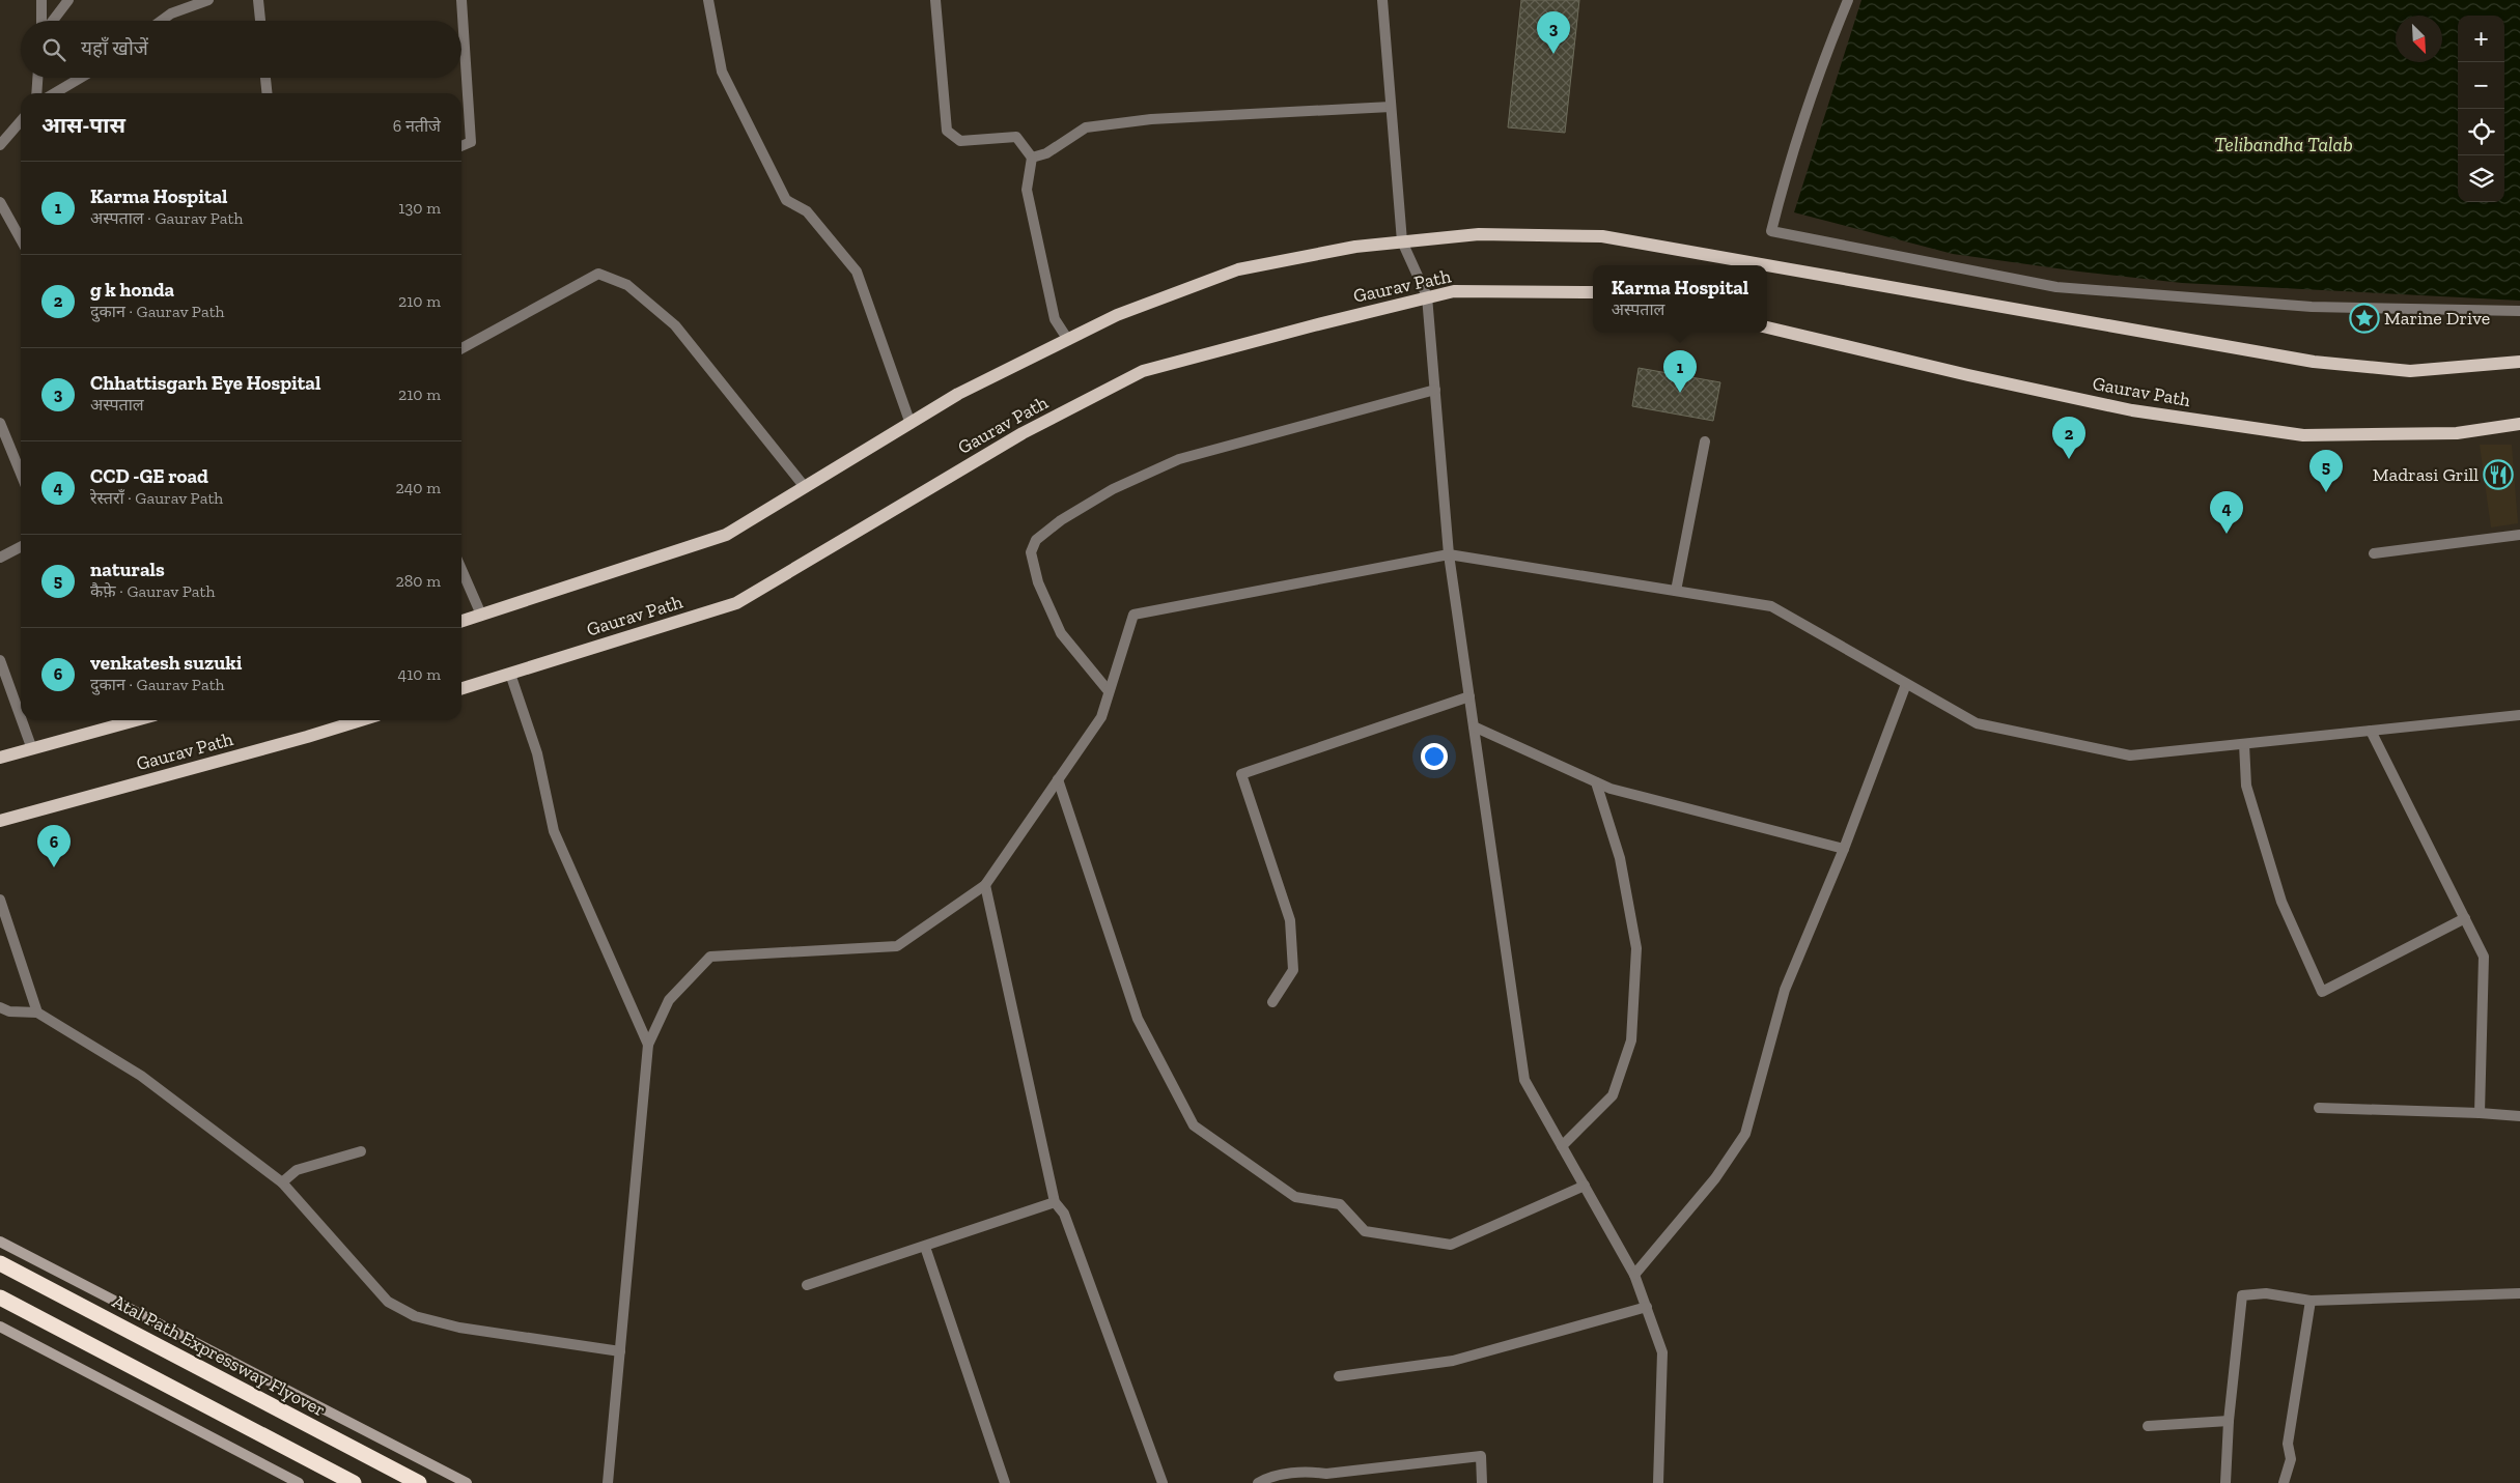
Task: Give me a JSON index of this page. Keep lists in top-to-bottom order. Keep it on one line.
{"streets":{"highway":["Atal Path Expressway Flyover"],"main road":["Gaurav Path"]},"water":["Telibandha Talab"],"places":{"place":["Marine Drive"],"restaurant":["Madrasi Grill"]},"north":"bottom right","page":{"pins":["3","1","2","5","4","6"],"map_buttons":["+","−"],"search":"यहाँ खोजें","heading":["आस-पास","6 नतीजे"],"list":[{"mark":"1","name":"Karma Hospital","note":"अस्पताल · Gaurav Path","value":"130 m"},{"mark":"2","name":"g k honda","note":"दुकान · Gaurav Path","value":"210 m"},{"mark":"3","name":"Chhattisgarh Eye Hospital","note":"अस्पताल","value":"210 m"},{"mark":"4","name":"CCD -GE road","note":"रेस्तराँ · Gaurav Path","value":"240 m"},{"mark":"5","name":"naturals","note":"कैफ़े · Gaurav Path","value":"280 m"},{"mark":"6","name":"venkatesh suzuki","note":"दुकान · Gaurav Path","value":"410 m"}],"popup":["Karma Hospital","अस्पताल"]}}
